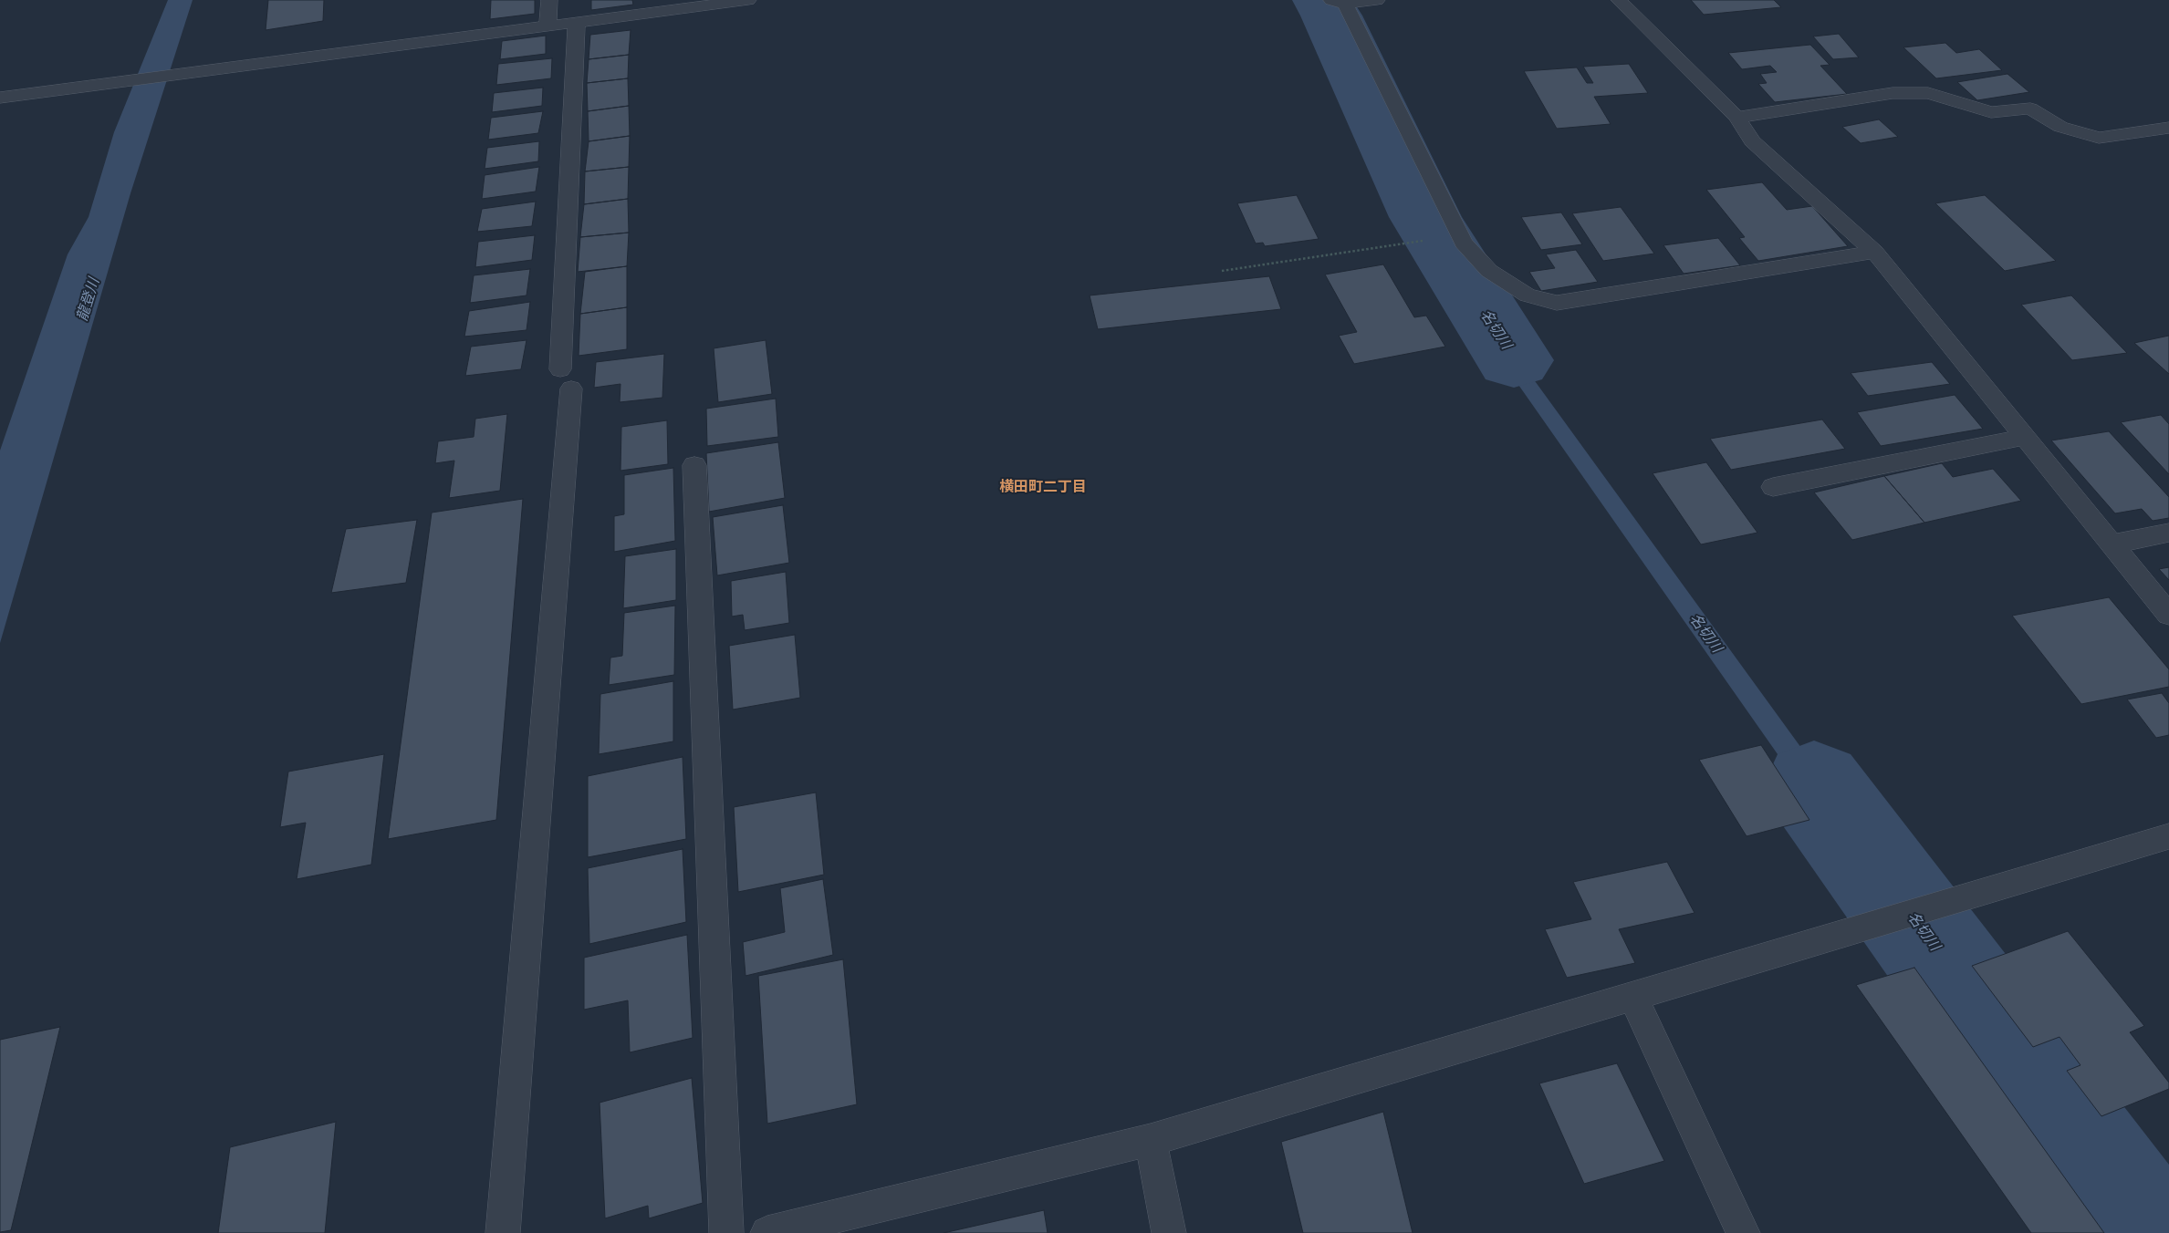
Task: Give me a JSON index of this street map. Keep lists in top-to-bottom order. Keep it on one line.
{"districts":["横田町二丁目"],"water":["龍登川","名切川"]}
